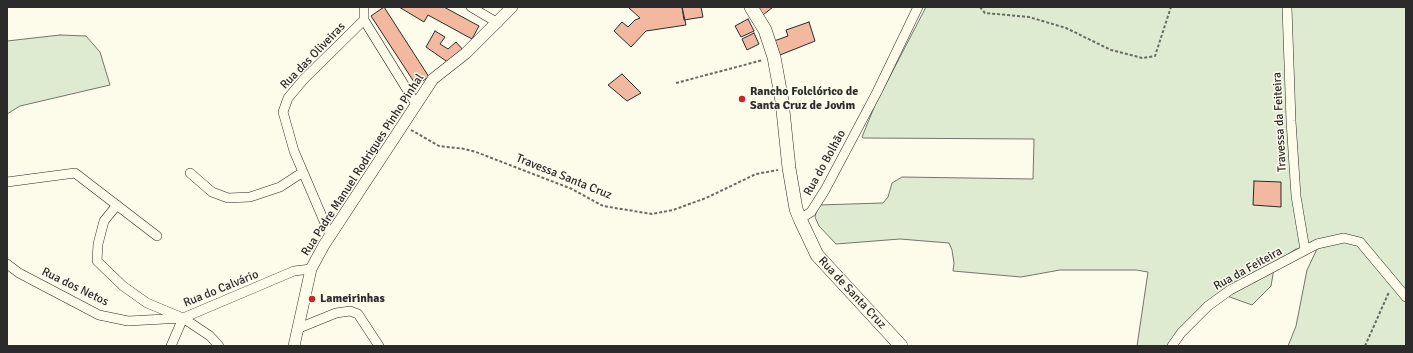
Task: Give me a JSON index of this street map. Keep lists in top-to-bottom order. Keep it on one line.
{"streets":{"main road":["Rua de Santa Cruz"],"street":["Rua das Oliveiras","Travessa da Feiteira","Rua do Bolhão","Rua Padre Manuel Rodrigues Pinho Pinhal","Rua da Feiteira","Rua dos Netos","Rua do Calvário"],"path":["Travessa Santa Cruz"]},"crossings":[["Rua das Oliveiras","Rua Padre Manuel Rodrigues Pinho Pinhal"],["Travessa da Feiteira","Rua da Feiteira"],["Rua do Bolhão","Rua de Santa Cruz"],["Rua Padre Manuel Rodrigues Pinho Pinhal","Travessa Santa Cruz"],["Rua Padre Manuel Rodrigues Pinho Pinhal","Rua do Calvário"],["Travessa Santa Cruz","Rua de Santa Cruz"],["Rua dos Netos","Rua do Calvário"]],"places":["Rancho Folclórico de Santa Cruz de Jovim","Lameirinhas"]}
